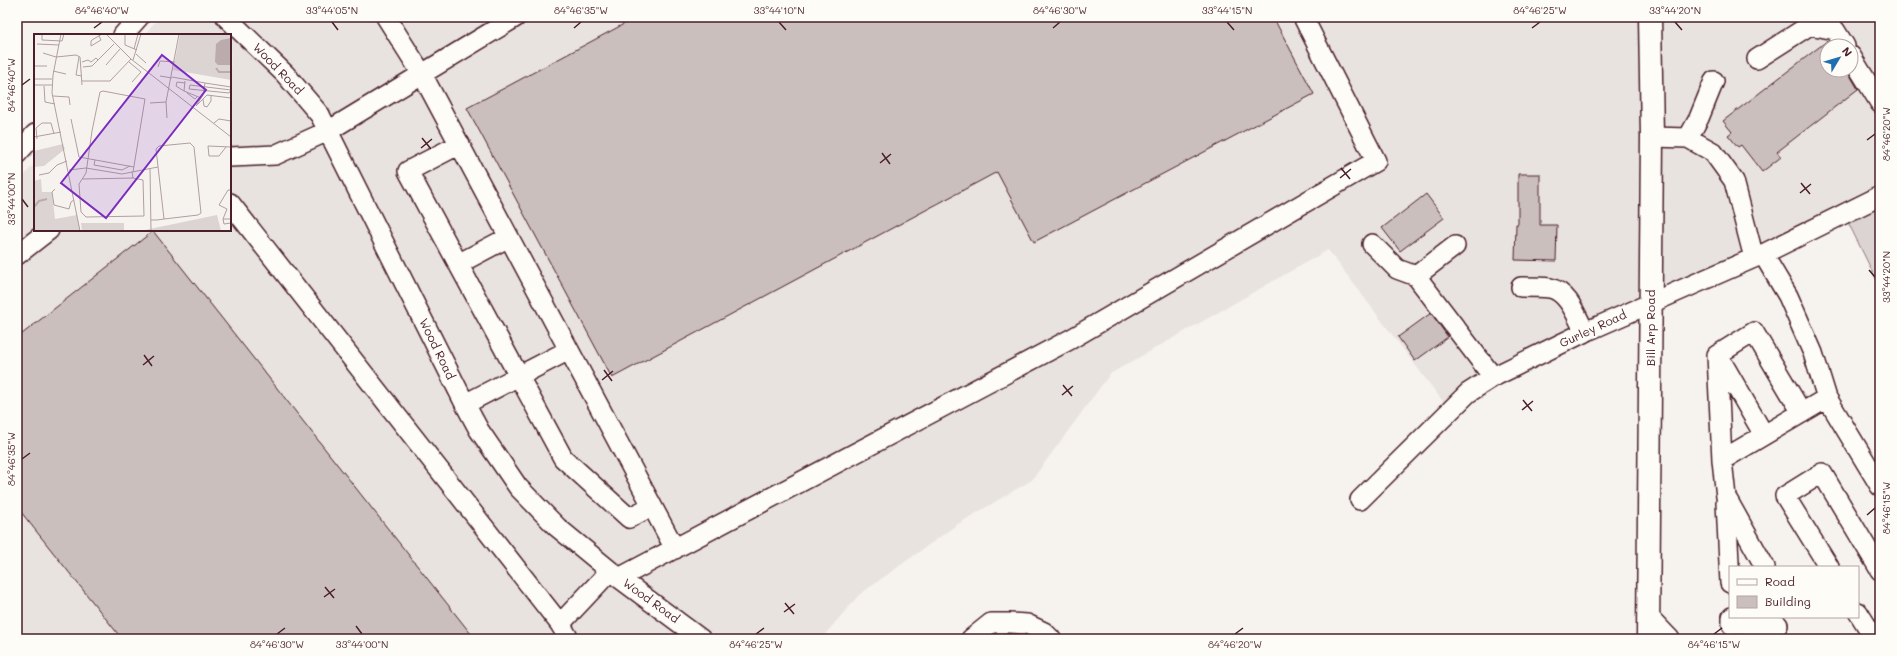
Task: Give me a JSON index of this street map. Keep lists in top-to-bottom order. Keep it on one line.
{"streets":{"main road":["Bill Arp Road"],"street":["Wood Road","Gurley Road"]},"crossings":[["Bill Arp Road","Gurley Road"]],"legend":["Road","Building"],"north":"top right","coordinates":["84°46'40\"W","33°44'05\"N","84°46'35\"W","33°44'10\"N","84°46'30\"W","33°44'15\"N","84°46'25\"W","33°44'20\"N","84°46'20\"W","33°44'00\"N","84°46'15\"W"]}
